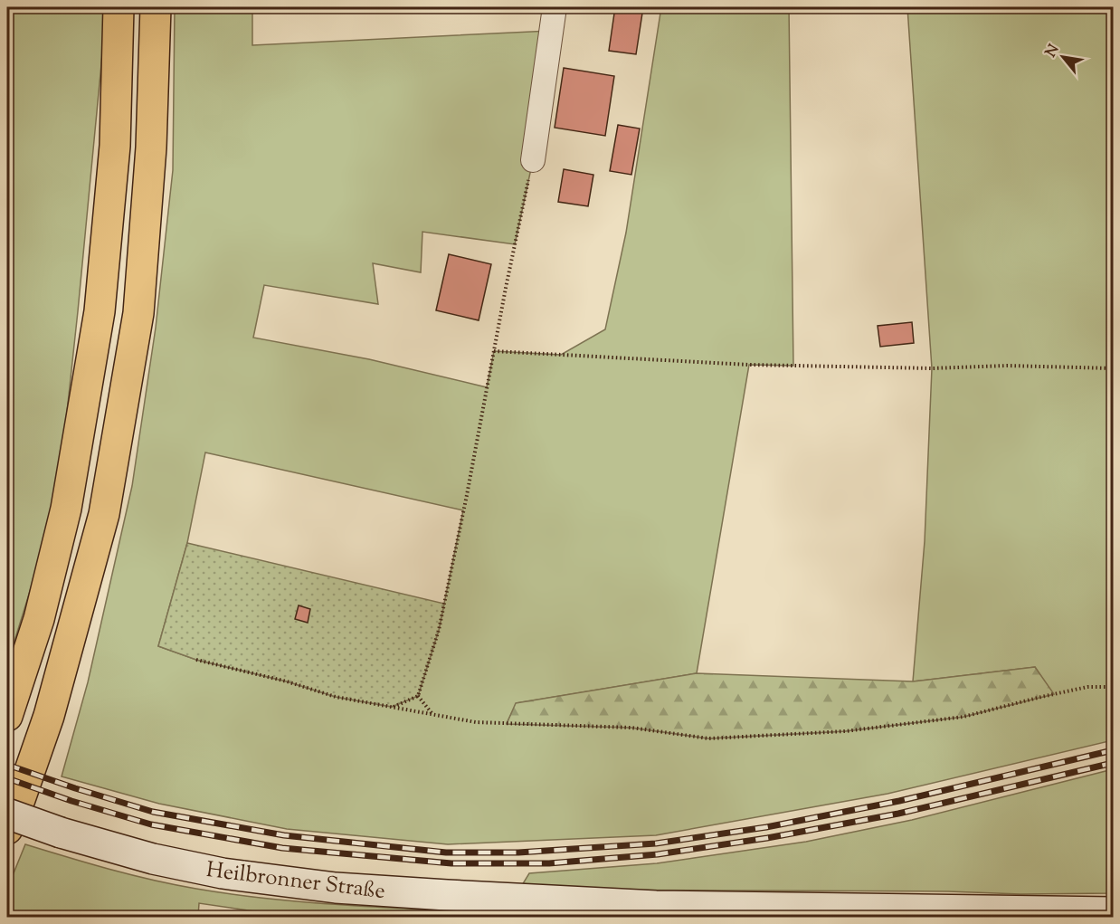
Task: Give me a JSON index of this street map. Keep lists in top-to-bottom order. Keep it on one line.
{"streets":{"street":["Heilbronner Straße"]},"north":"top left"}
